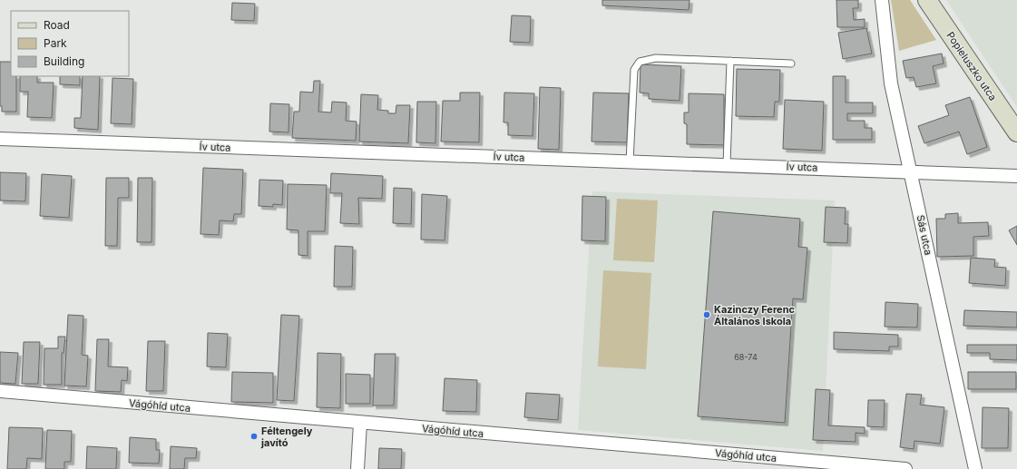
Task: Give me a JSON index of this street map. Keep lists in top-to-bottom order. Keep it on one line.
{"streets":{"street":["Popieluszko utca","Ív utca","Sás utca","Vágóhíd utca"]},"crossings":[["Ív utca","Sás utca"]],"places":["Kazinczy Ferenc Általános Iskola","Féltengely javító"],"house_numbers":["68-74"],"legend":["Road","Park","Building"]}
